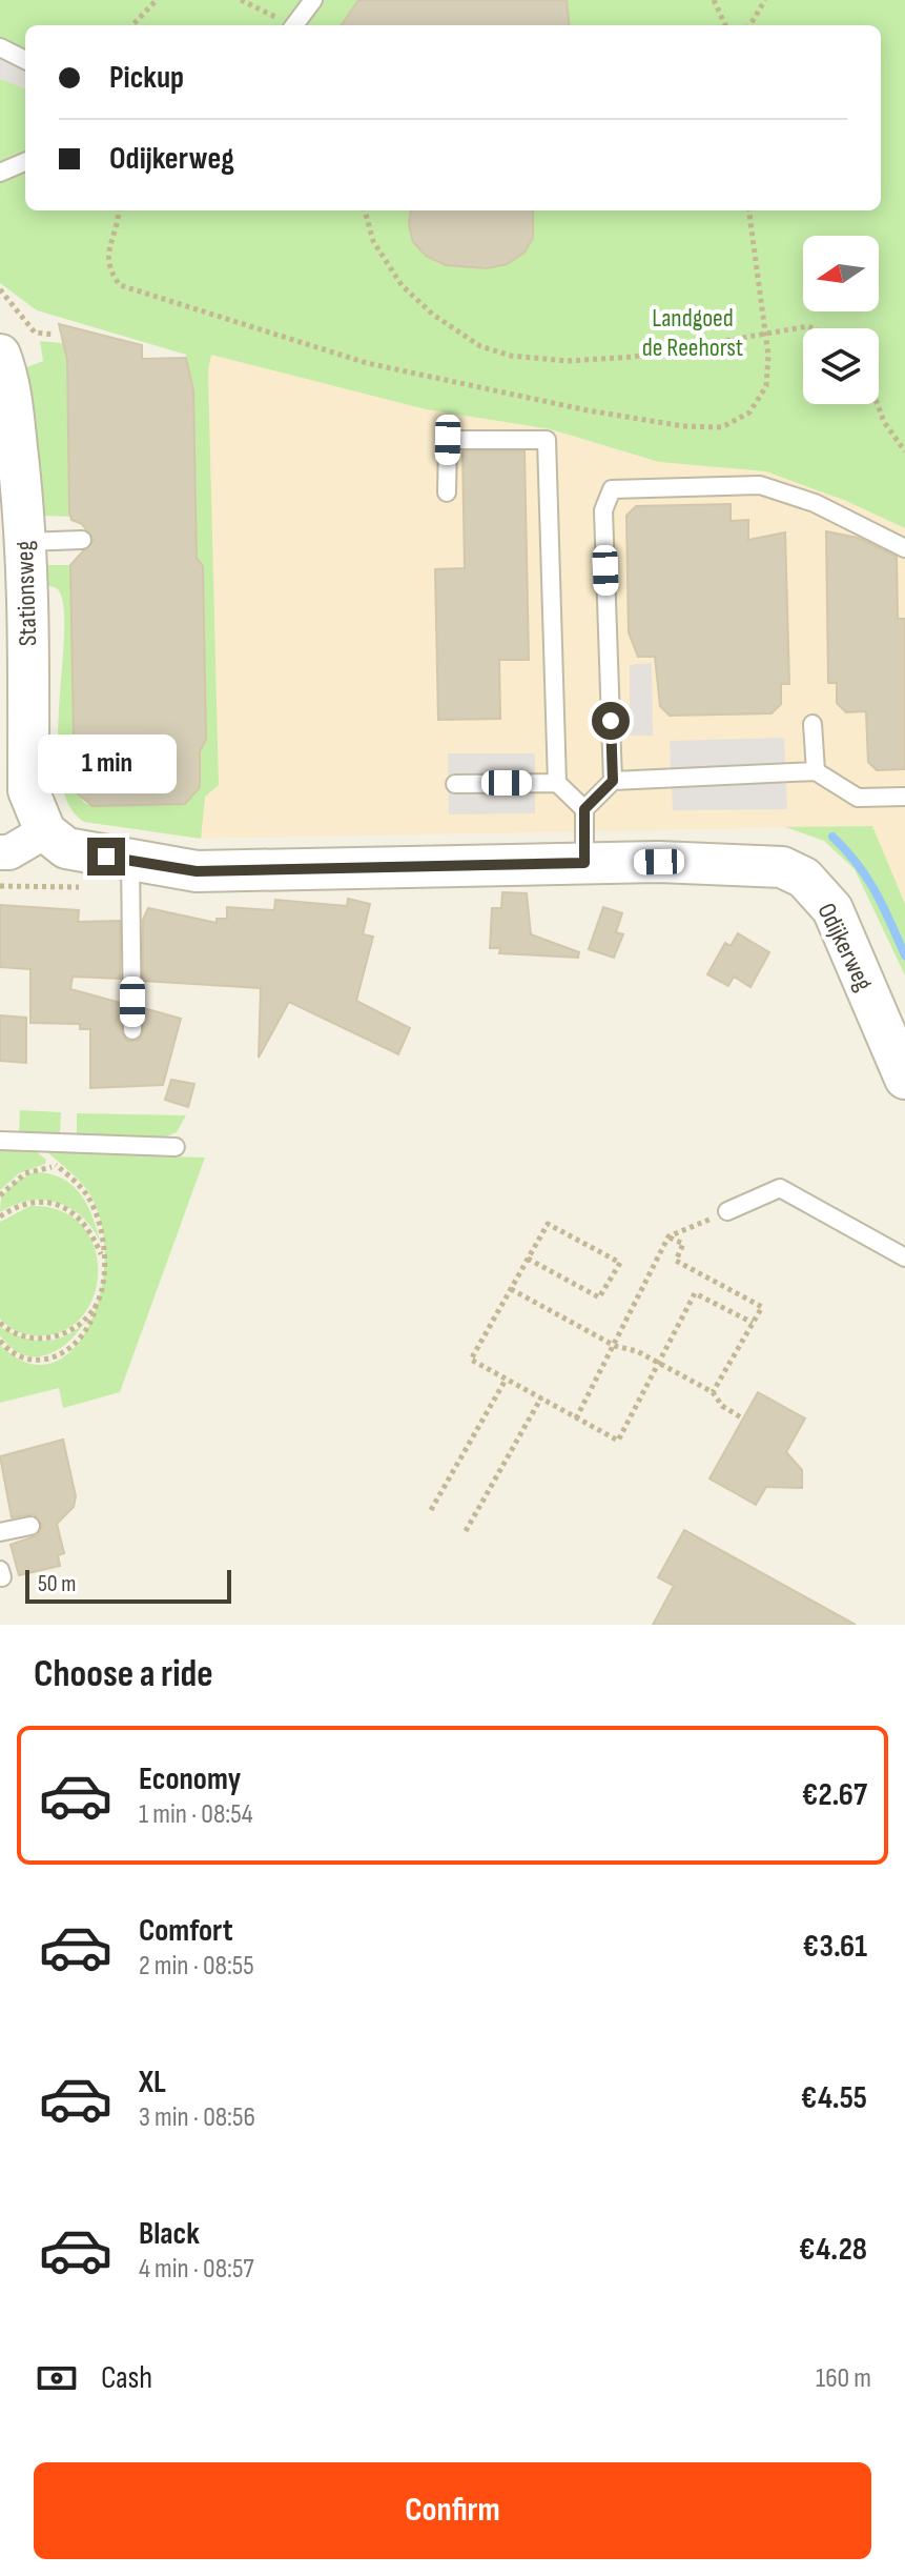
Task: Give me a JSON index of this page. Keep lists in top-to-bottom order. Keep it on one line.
{"streets":{"street":["Stationsweg","Odijkerweg"]},"crossings":[["Stationsweg","Odijkerweg"]],"parks":["Landgoed de Reehorst"],"scale_bar":"50 m","north":"left","page":{"banner":["Pickup","Odijkerweg"],"bubble":"1 min","scale":"50 m","heading":"Choose a ride","list":[{"name":"Economy","note":"1 min · 08:54","value":"€2.67"},{"name":"Comfort","note":"2 min · 08:55","value":"€3.61"},{"name":"XL","note":"3 min · 08:56","value":"€4.55"},{"name":"Black","note":"4 min · 08:57","value":"€4.28"}],"pay":["Cash","160 m"],"buttons":"Confirm"}}
